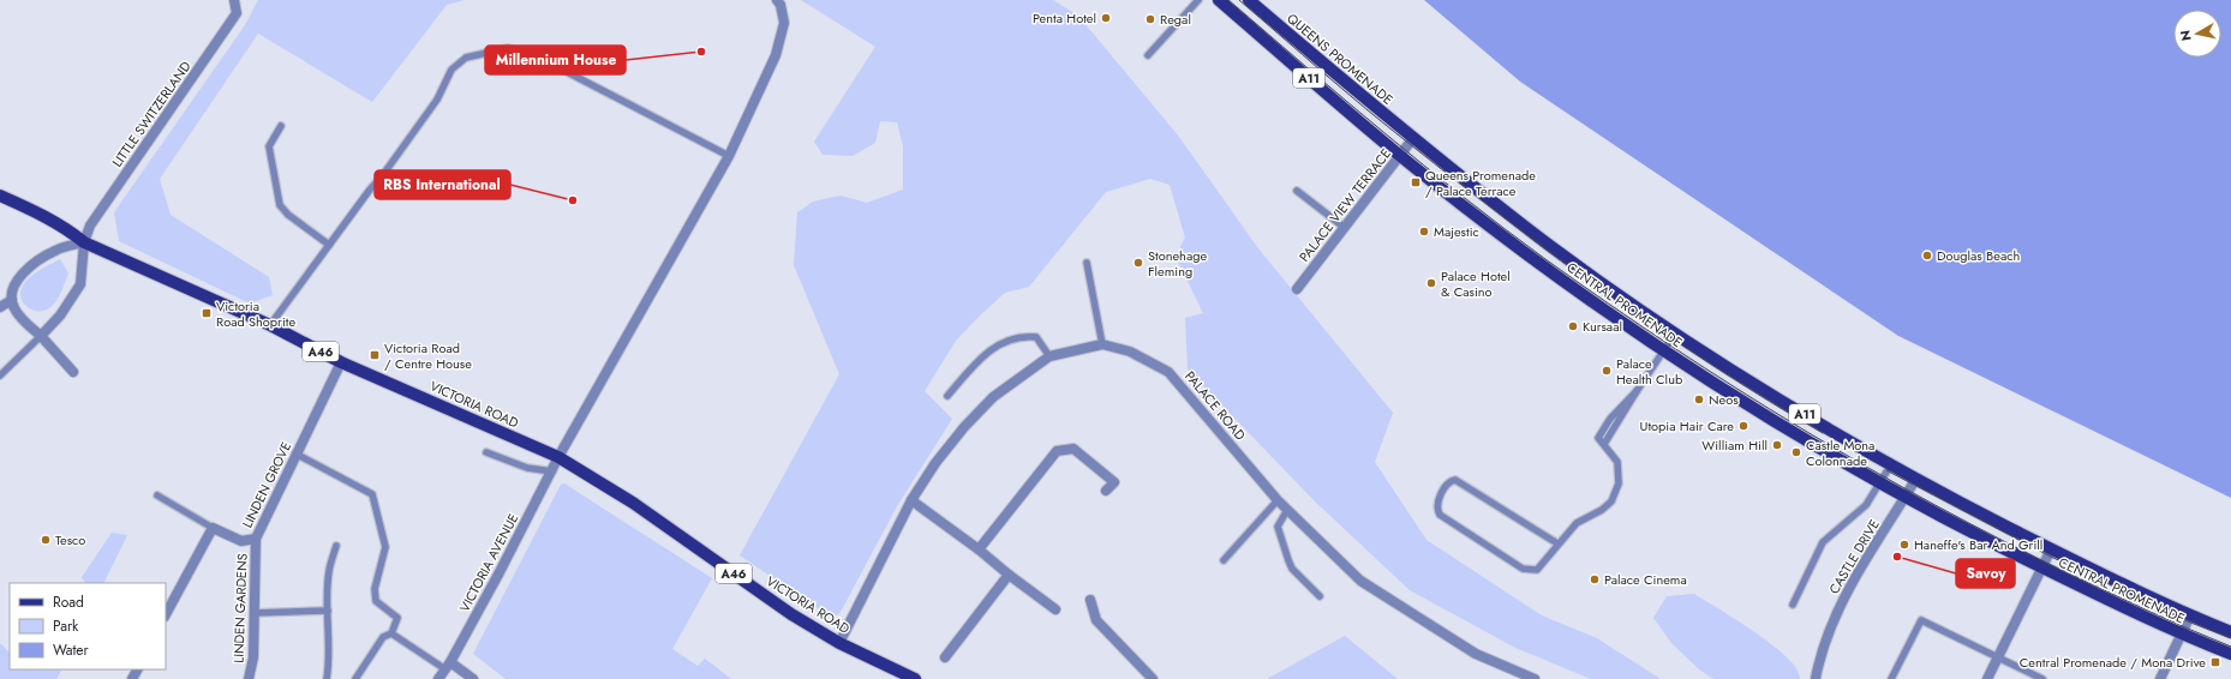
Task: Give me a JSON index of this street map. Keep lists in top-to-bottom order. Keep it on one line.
{"streets":{"main road":["QUEENS PROMENADE","A11","CENTRAL PROMENADE","A46","VICTORIA ROAD"],"street":["LITTLE SWITZERLAND","PALACE VIEW TERRACE","PALACE ROAD","LINDEN GROVE","CASTLE DRIVE","VICTORIA AVENUE","LINDEN GARDENS"]},"crossings":[["QUEENS PROMENADE","PALACE VIEW TERRACE"],["QUEENS PROMENADE","CENTRAL PROMENADE"],["A11","PALACE VIEW TERRACE"],["A11","CENTRAL PROMENADE"],["LITTLE SWITZERLAND","VICTORIA ROAD"],["PALACE VIEW TERRACE","CENTRAL PROMENADE"],["CENTRAL PROMENADE","CASTLE DRIVE"],["VICTORIA ROAD","LINDEN GROVE"],["VICTORIA ROAD","VICTORIA AVENUE"],["LINDEN GROVE","LINDEN GARDENS"]],"places":{"other":["Penta Hotel","Regal","Millennium House","RBS International","Majestic","Douglas Beach","Stonehage Fleming","Palace Hotel & Casino","Kursaal","Palace Health Club","Neos","Utopia Hair Care","William Hill","Castle Mona Colonnade","Tesco","Haneffe's Bar And Grill","Savoy","Palace Cinema"],"transit":["Queens Promenade / Palace Terrace","Victoria Road Shoprite","Victoria Road / Centre House","Central Promenade / Mona Drive"]},"legend":["Road","Park","Water"],"north":"left"}
